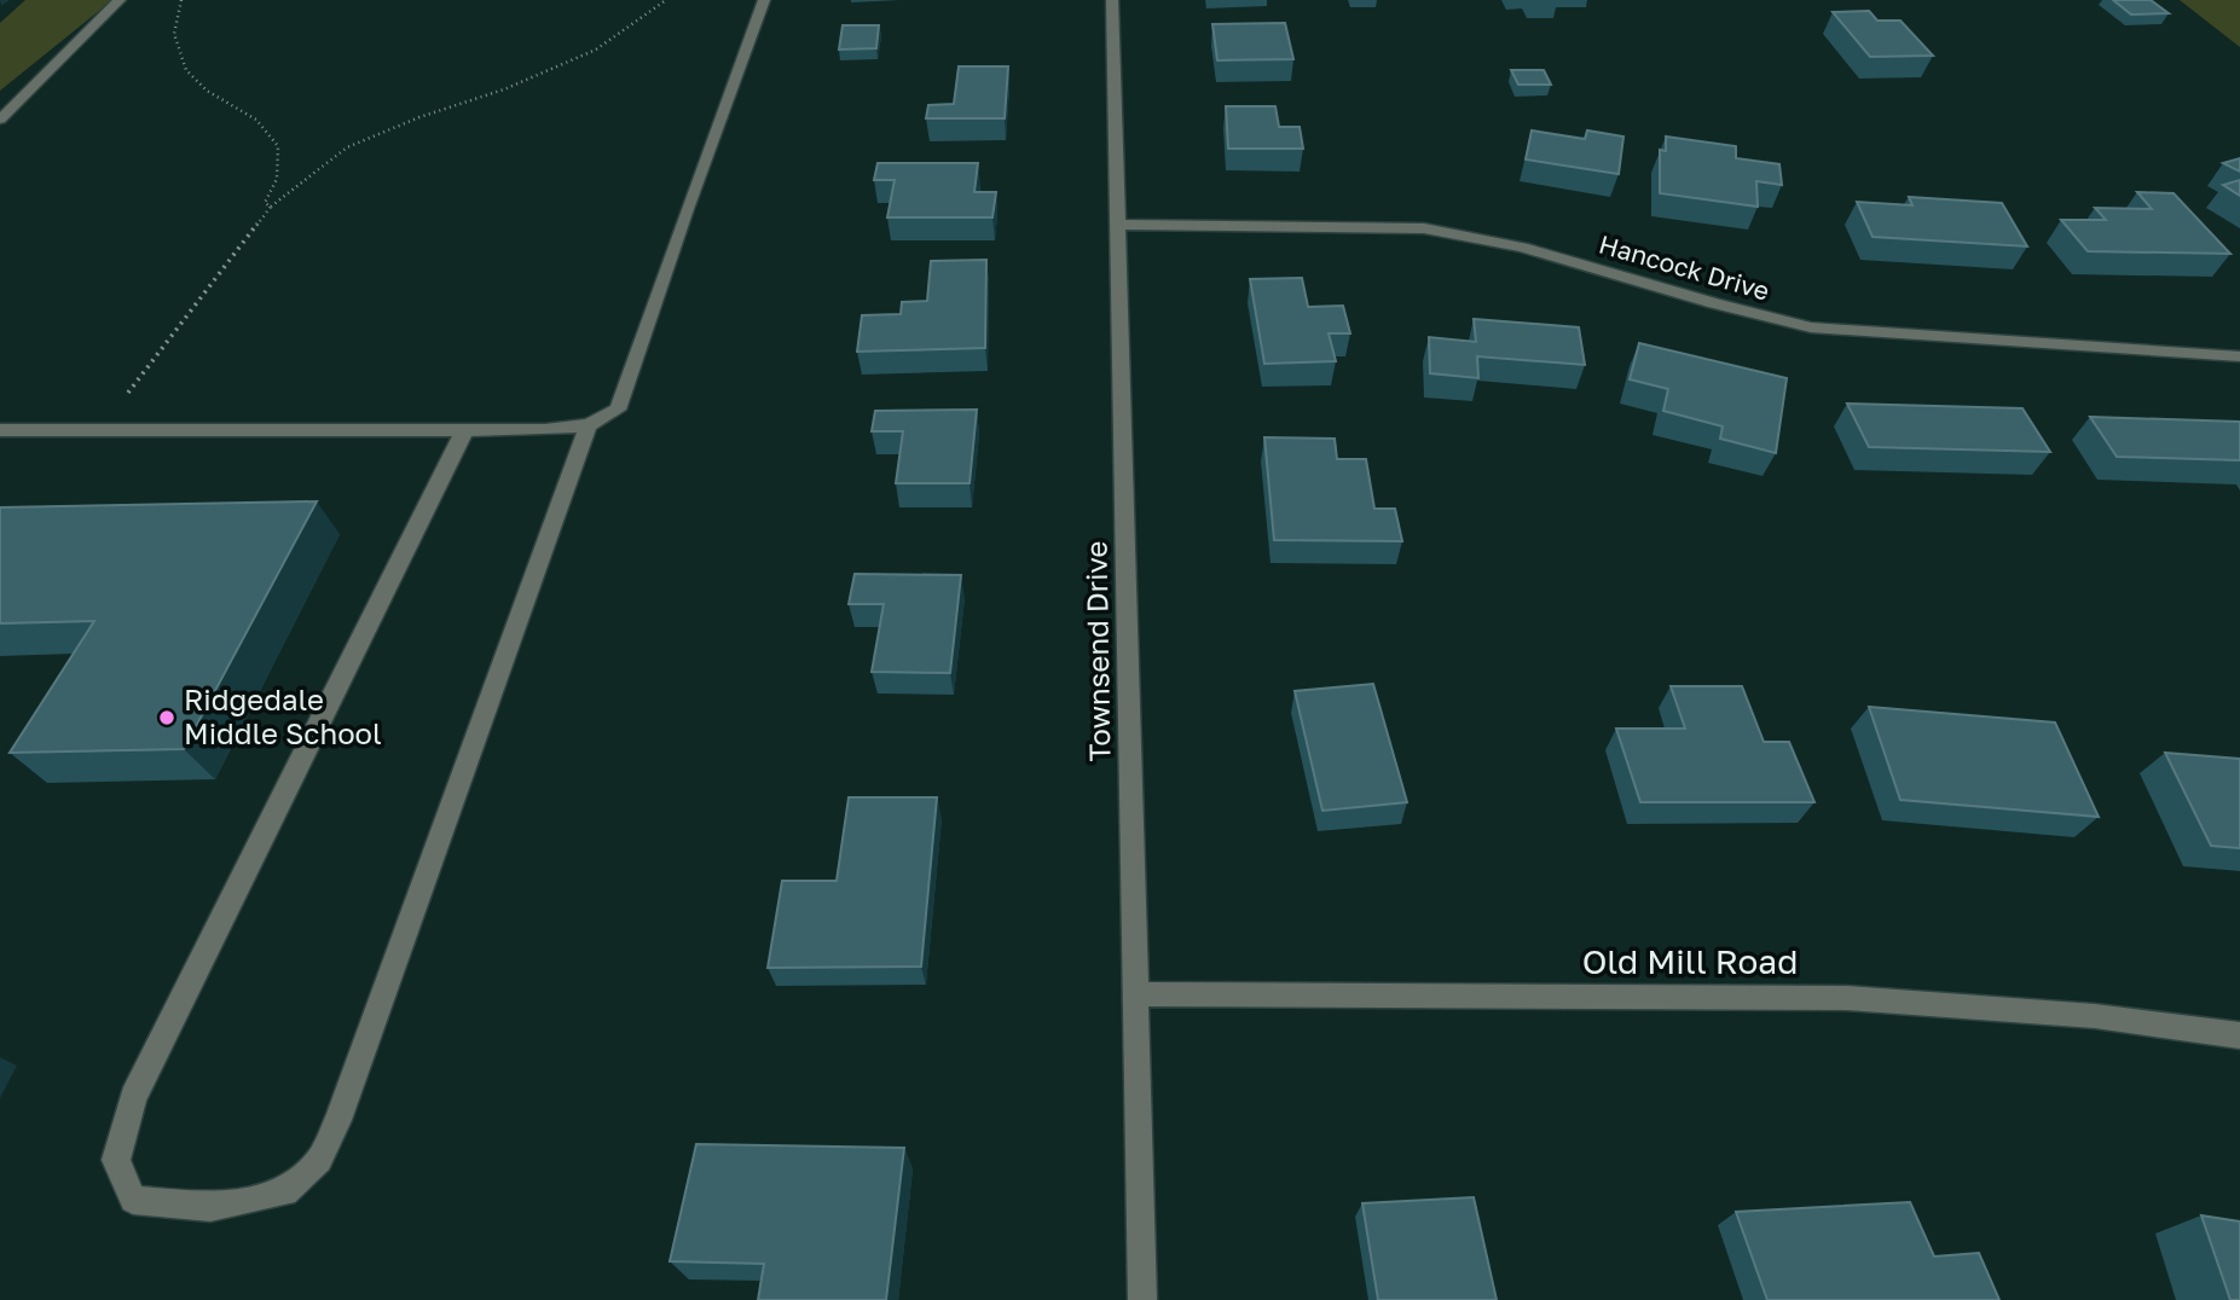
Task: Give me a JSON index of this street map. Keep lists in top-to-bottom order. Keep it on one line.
{"streets":{"street":["Hancock Drive","Townsend Drive","Old Mill Road"]},"crossings":[["Hancock Drive","Townsend Drive"],["Townsend Drive","Old Mill Road"]],"places":["Ridgedale Middle School"]}
